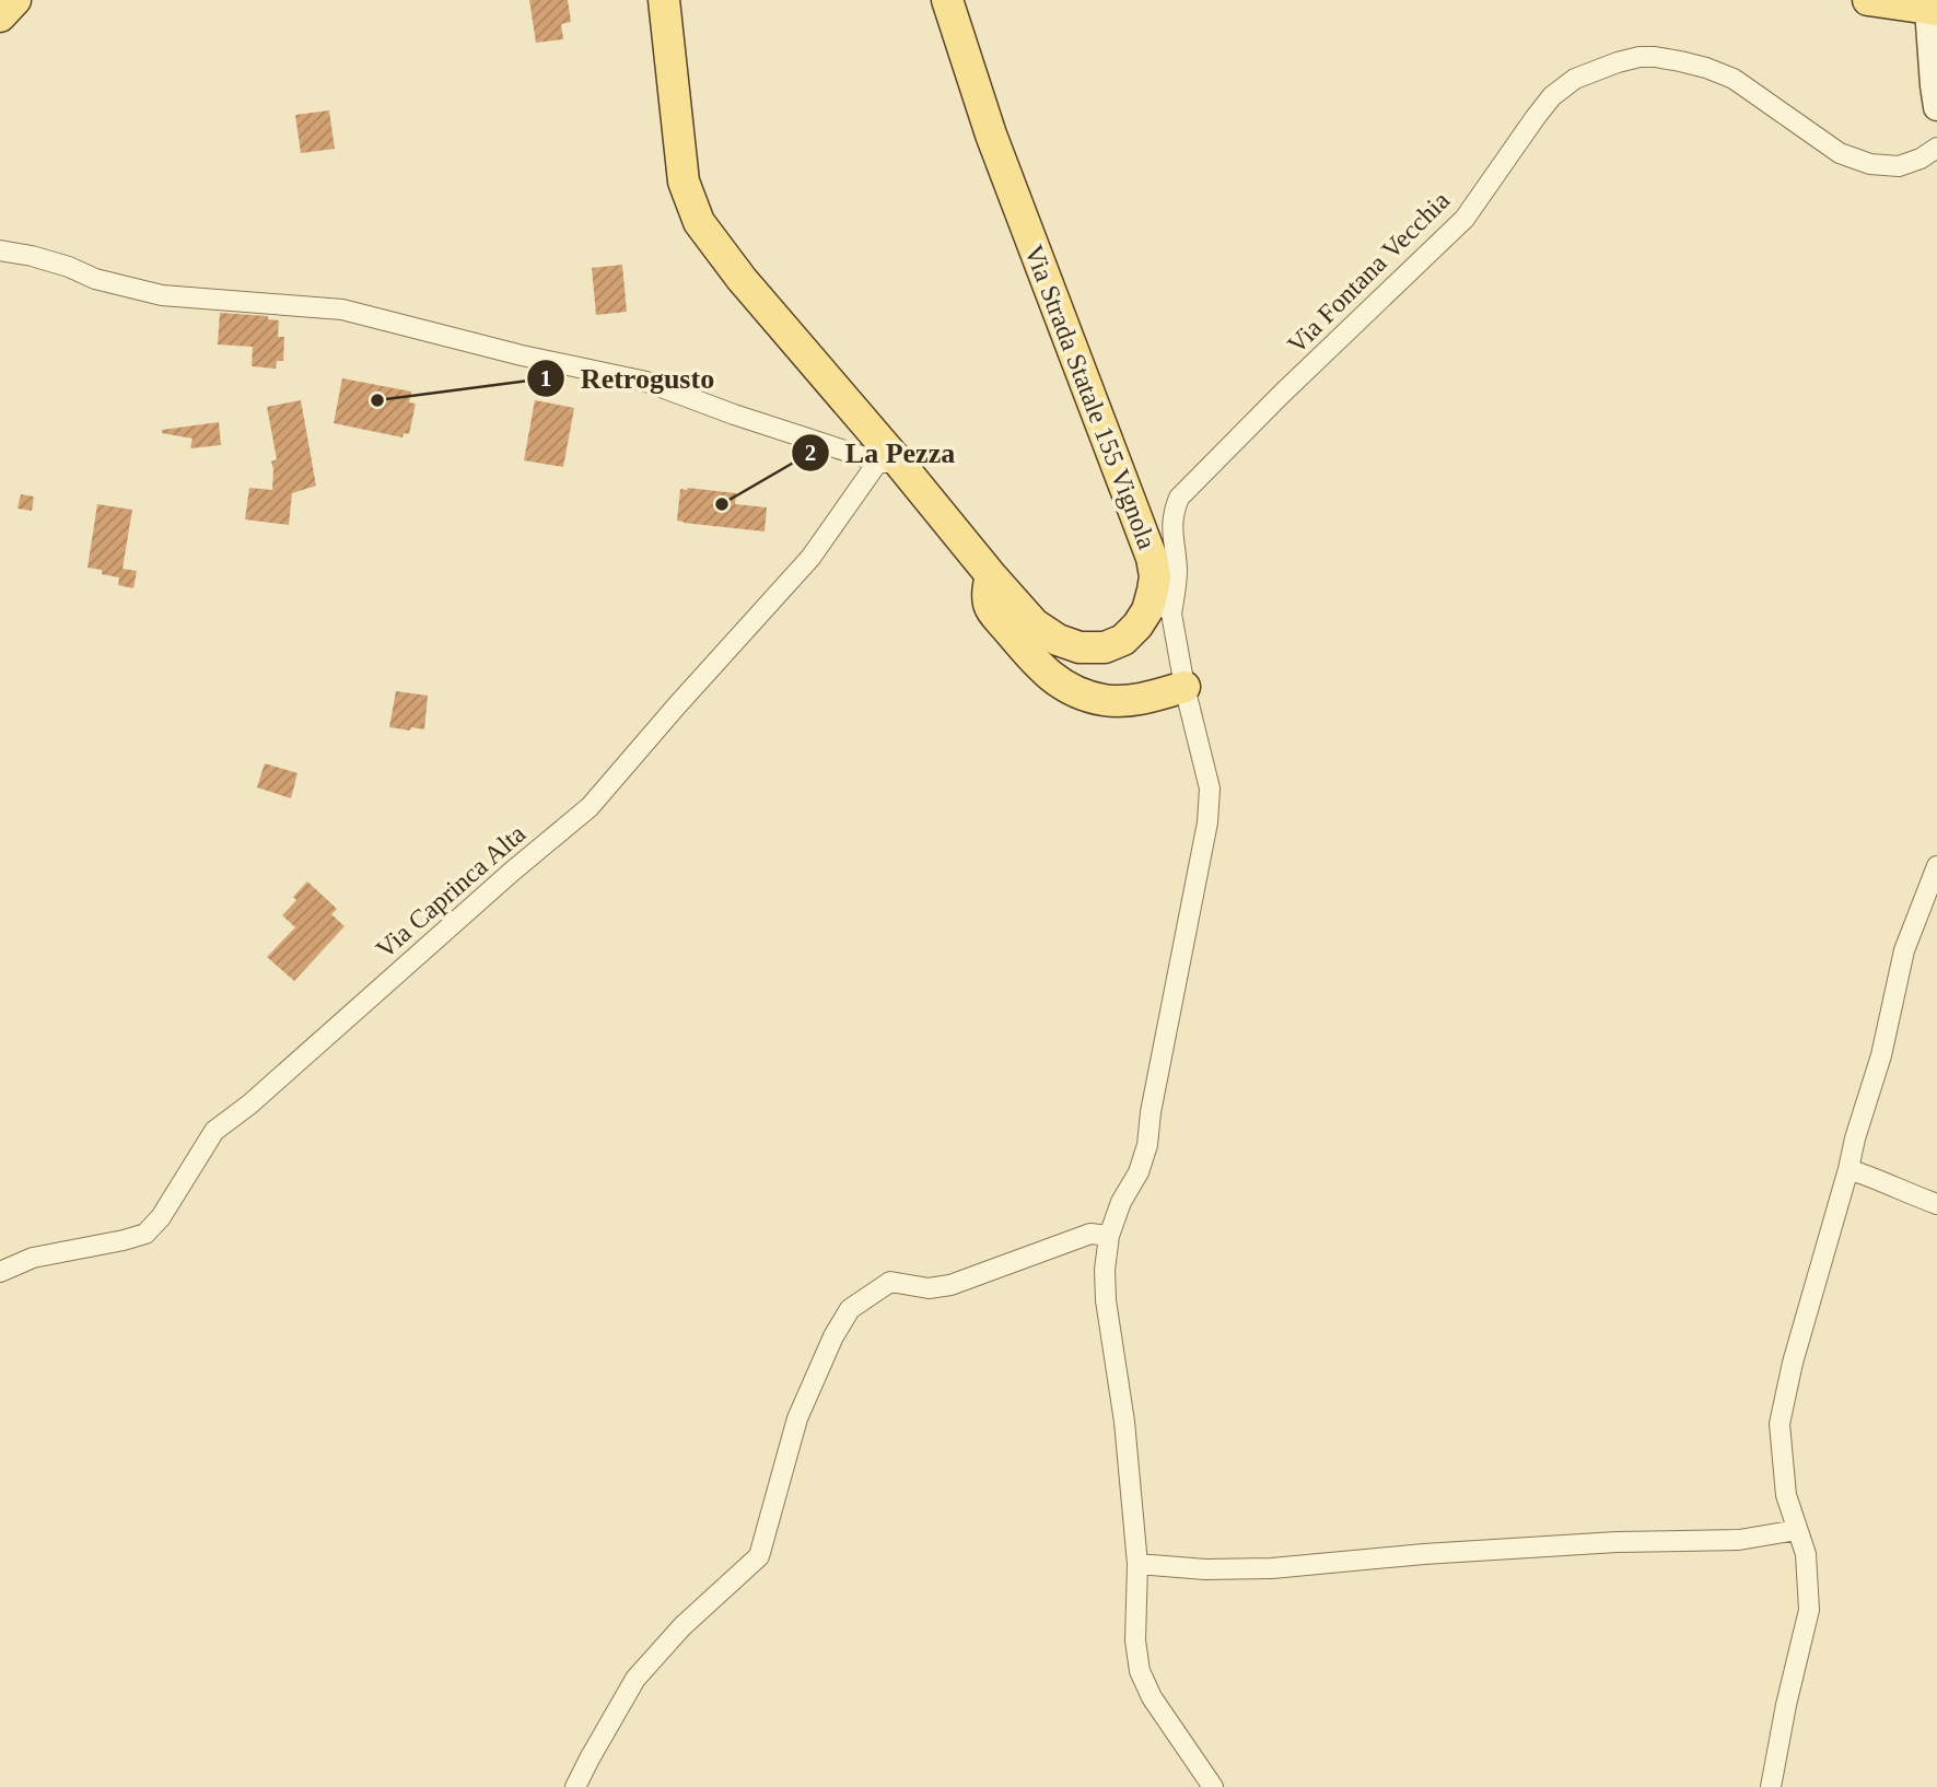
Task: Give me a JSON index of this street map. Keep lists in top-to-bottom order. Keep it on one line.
{"streets":{"main road":["Via Strada Statale 155 Vignola"],"street":["Via Fontana Vecchia","Via Caprinca Alta"]},"crossings":[["Via Fontana Vecchia","Via Strada Statale 155 Vignola"],["Via Strada Statale 155 Vignola","Via Caprinca Alta"]],"places":["Retrogusto","La Pezza"]}
